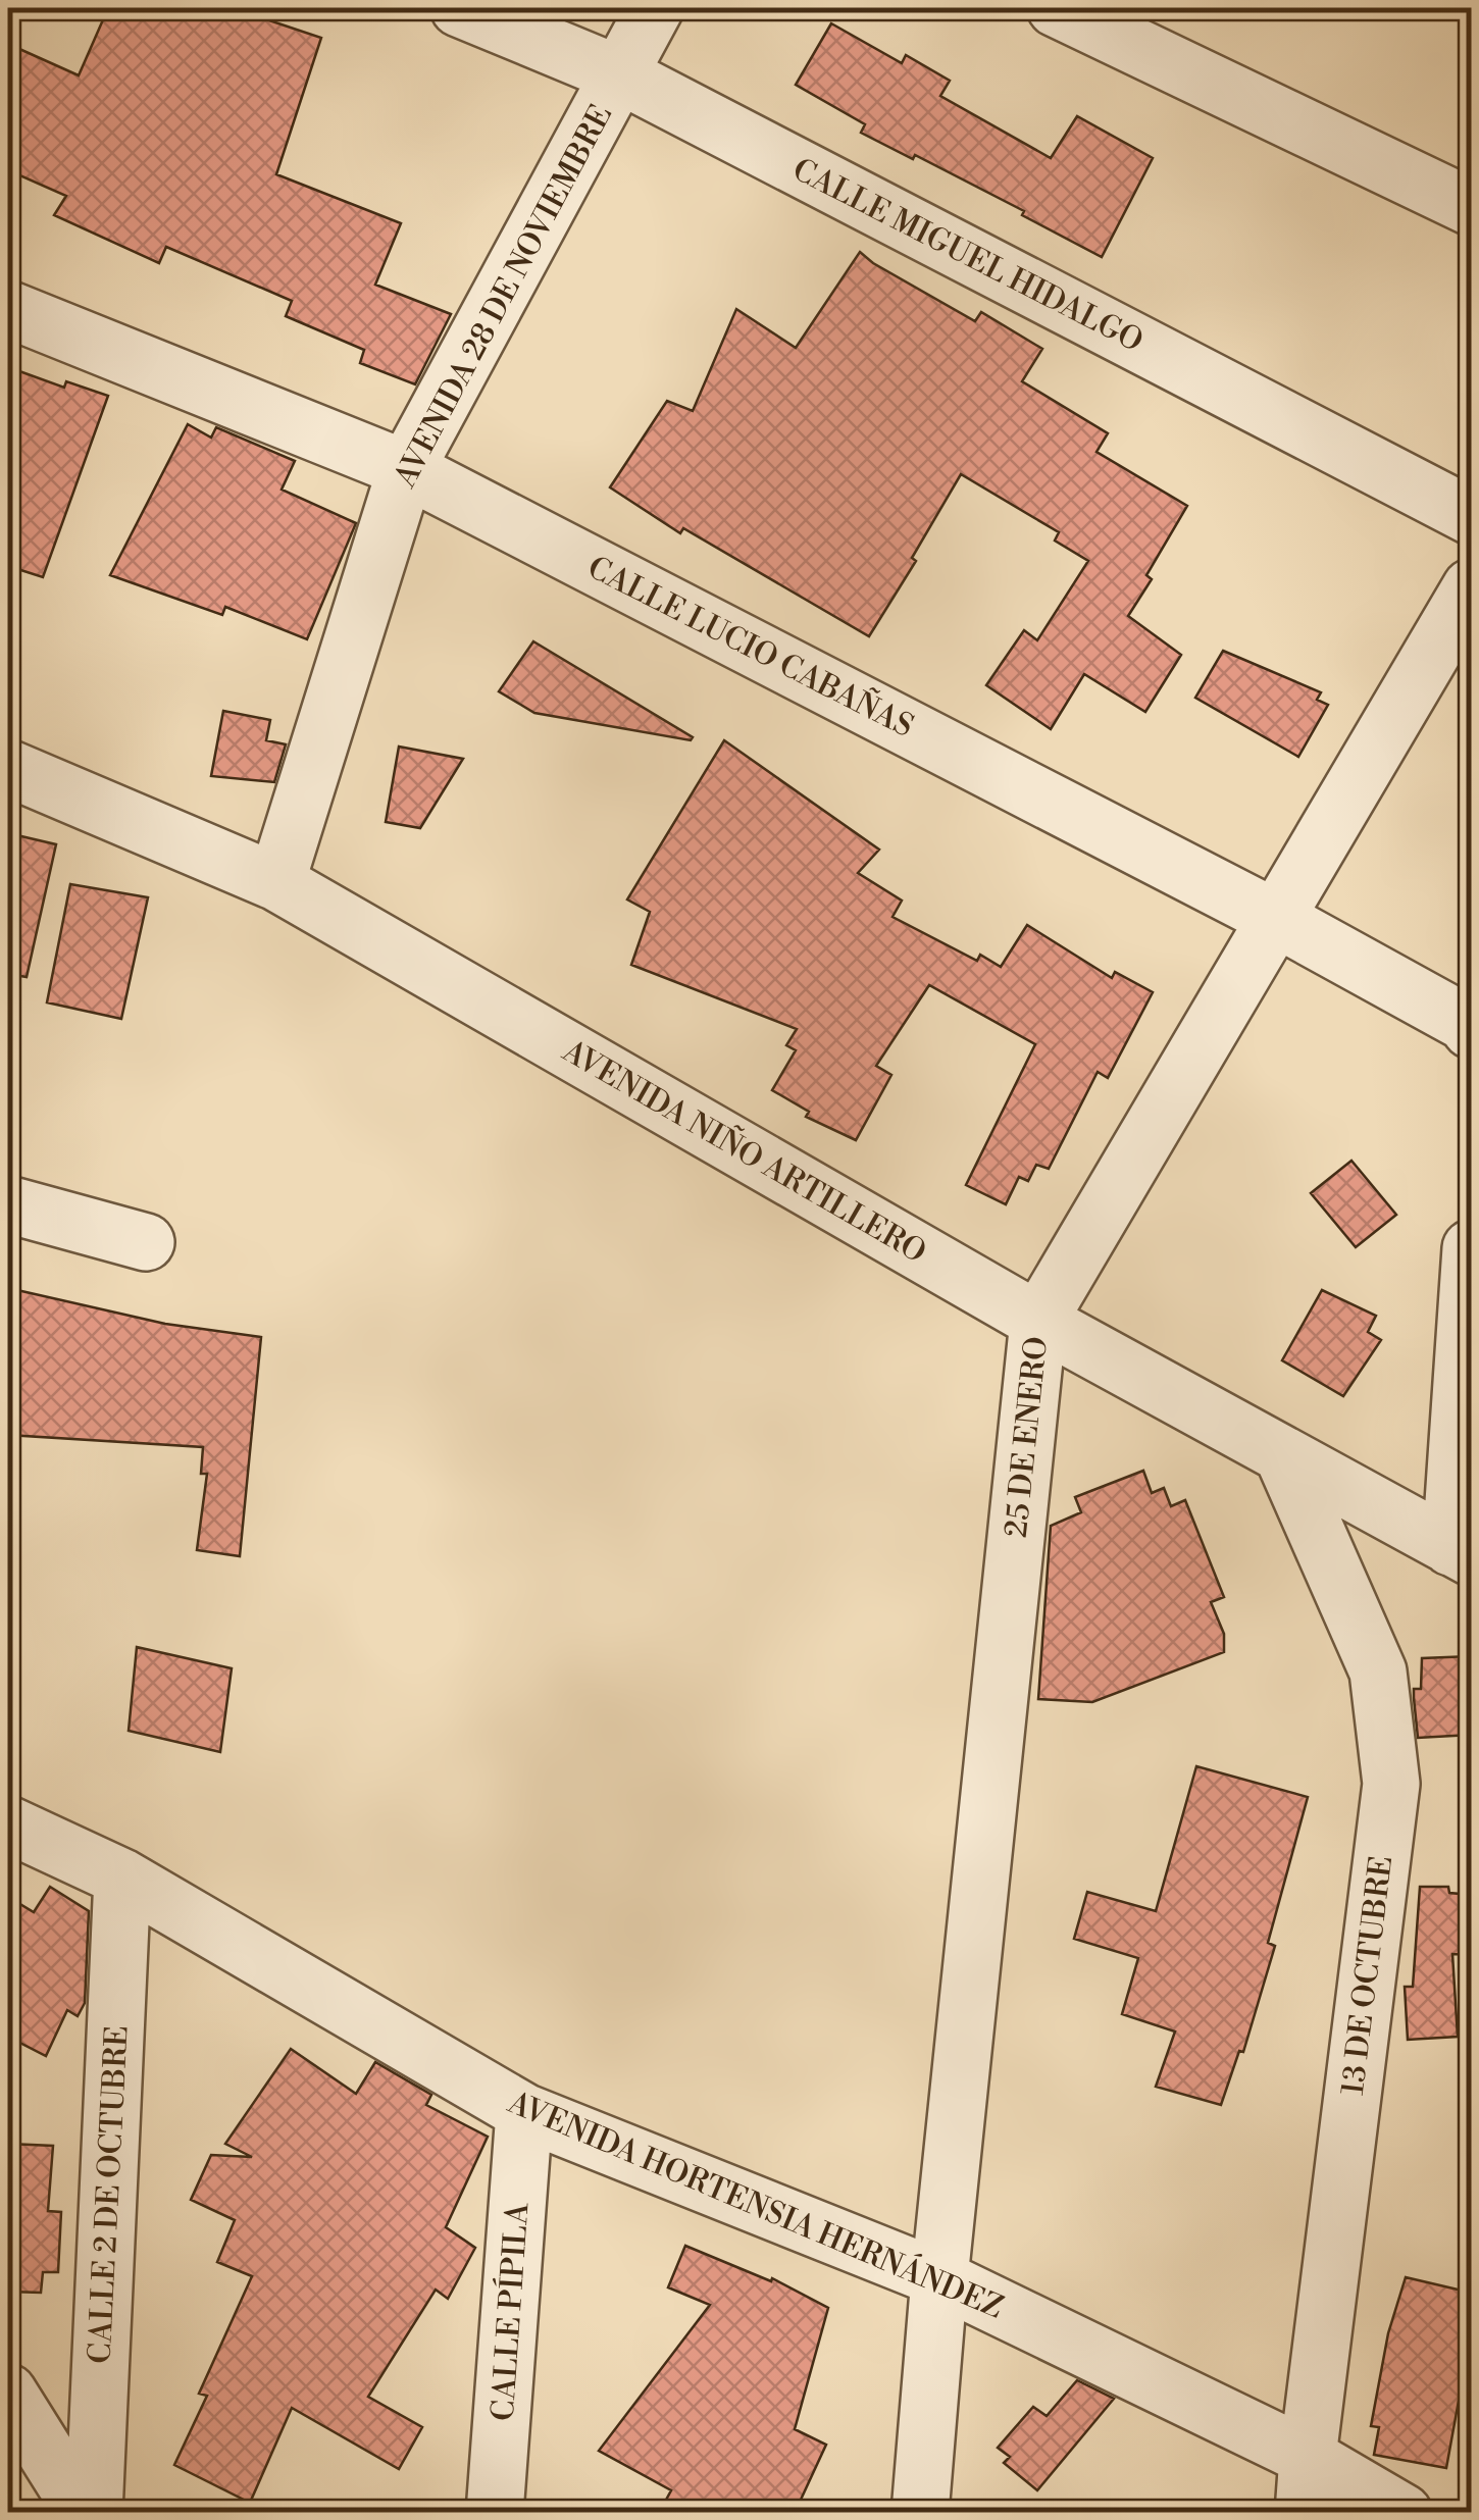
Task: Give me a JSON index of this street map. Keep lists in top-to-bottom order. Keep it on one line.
{"streets":{"street":["CALLE MIGUEL HIDALGO","AVENIDA 28 DE NOVIEMBRE","CALLE LUCIO CABAÑAS","AVENIDA NIÑO ARTILLERO","25 DE ENERO","13 DE OCTUBRE","CALLE 2 DE OCTUBRE","AVENIDA HORTENSIA HERNÁNDEZ","CALLE PÍPILA"]},"crossings":[["CALLE MIGUEL HIDALGO","AVENIDA 28 DE NOVIEMBRE"],["AVENIDA 28 DE NOVIEMBRE","CALLE LUCIO CABAÑAS"],["AVENIDA 28 DE NOVIEMBRE","AVENIDA NIÑO ARTILLERO"],["CALLE LUCIO CABAÑAS","25 DE ENERO"],["AVENIDA NIÑO ARTILLERO","25 DE ENERO"],["AVENIDA NIÑO ARTILLERO","13 DE OCTUBRE"],["25 DE ENERO","AVENIDA HORTENSIA HERNÁNDEZ"],["13 DE OCTUBRE","AVENIDA HORTENSIA HERNÁNDEZ"],["CALLE 2 DE OCTUBRE","AVENIDA HORTENSIA HERNÁNDEZ"],["AVENIDA HORTENSIA HERNÁNDEZ","CALLE PÍPILA"]]}
